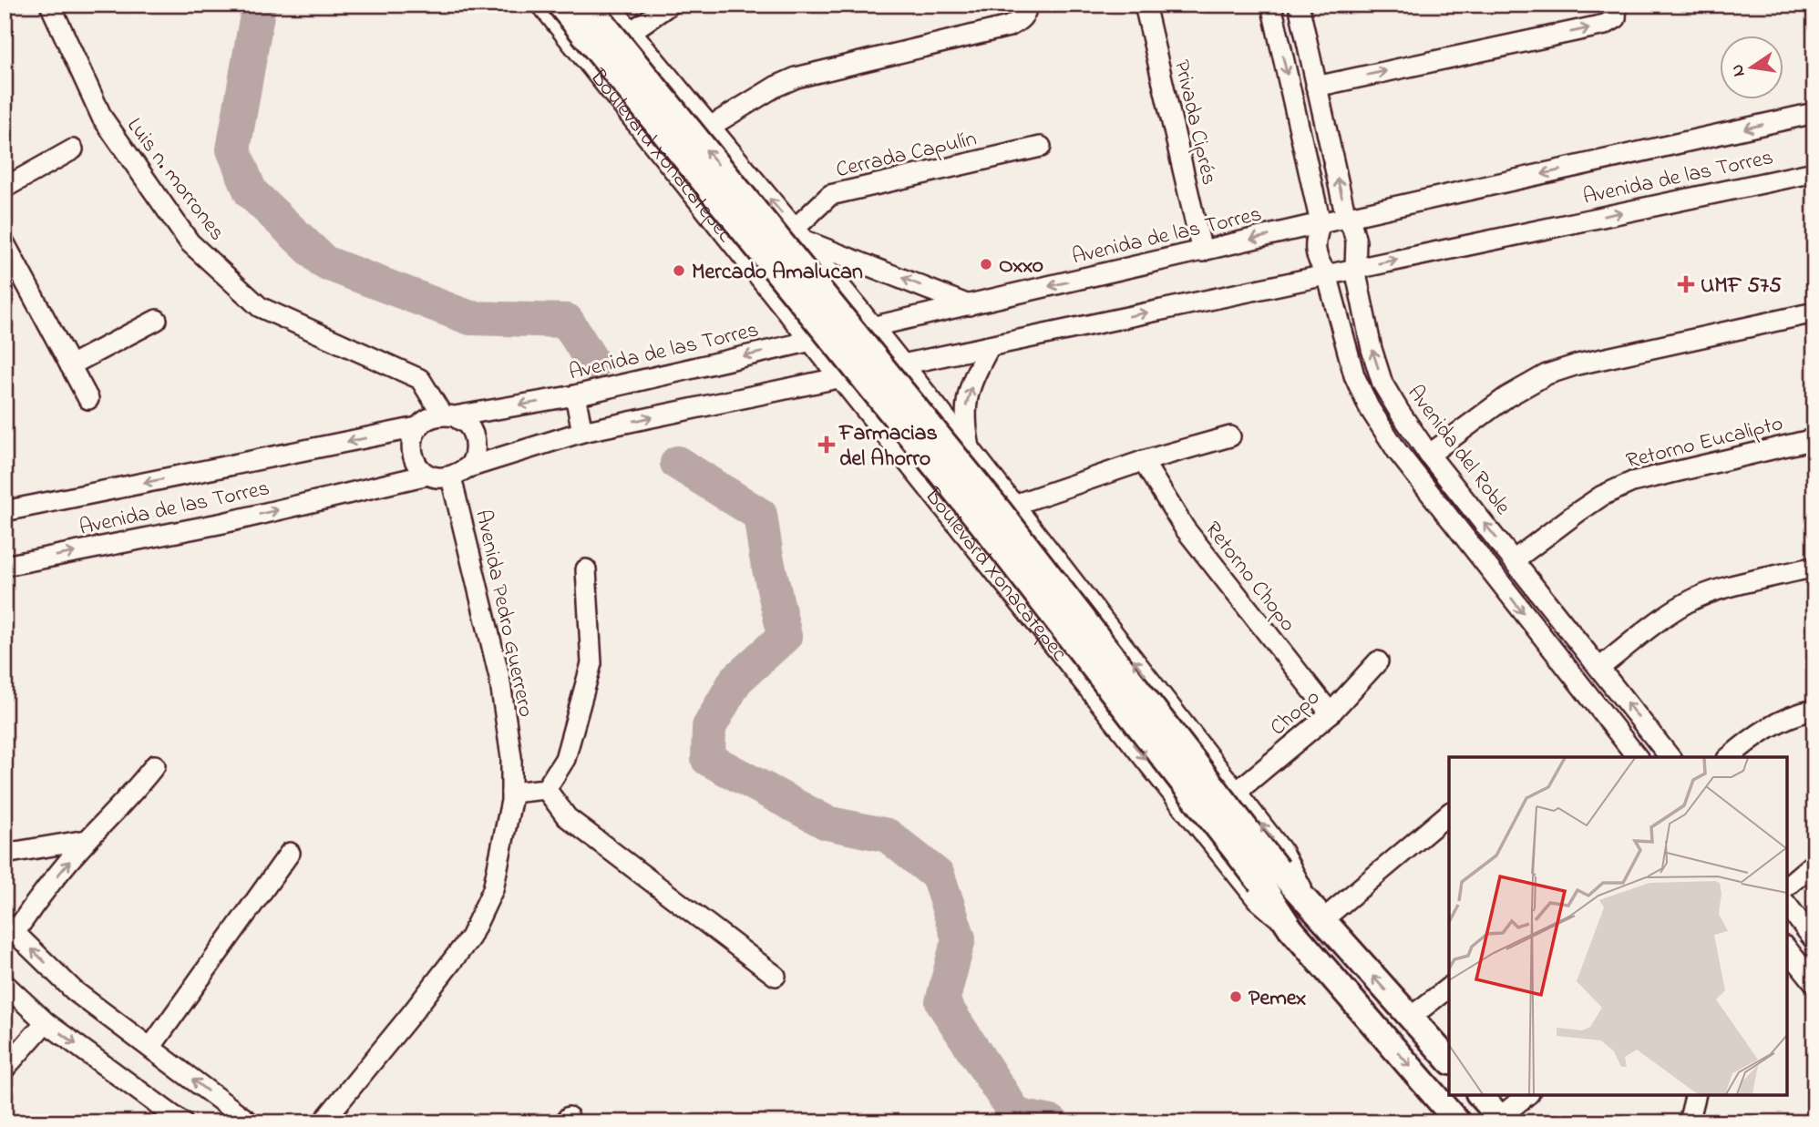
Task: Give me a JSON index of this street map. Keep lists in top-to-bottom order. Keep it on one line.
{"streets":{"main road":["Boulevard Xonacatepec"],"street":["Privada Ciprés","Cerrada Capulín","Avenida de las Torres","Luis n. morrones","Retorno Eucalipto","Avenida del Roble","Retorno Chopo","Avenida Pedro Guerrero","Chopo"]},"crossings":[["Privada Ciprés","Avenida de las Torres"],["Cerrada Capulín","Boulevard Xonacatepec"],["Boulevard Xonacatepec","Avenida de las Torres"],["Boulevard Xonacatepec","Chopo"],["Avenida de las Torres","Luis n. morrones"],["Avenida de las Torres","Avenida del Roble"],["Avenida de las Torres","Avenida Pedro Guerrero"],["Luis n. morrones","Avenida Pedro Guerrero"],["Retorno Eucalipto","Avenida del Roble"],["Retorno Chopo","Chopo"]],"places":{"other":["Oxxo","Mercado Amalucan","Pemex"],"health":["UMF 575","Farmacias del Ahorro"]},"north":"left"}
